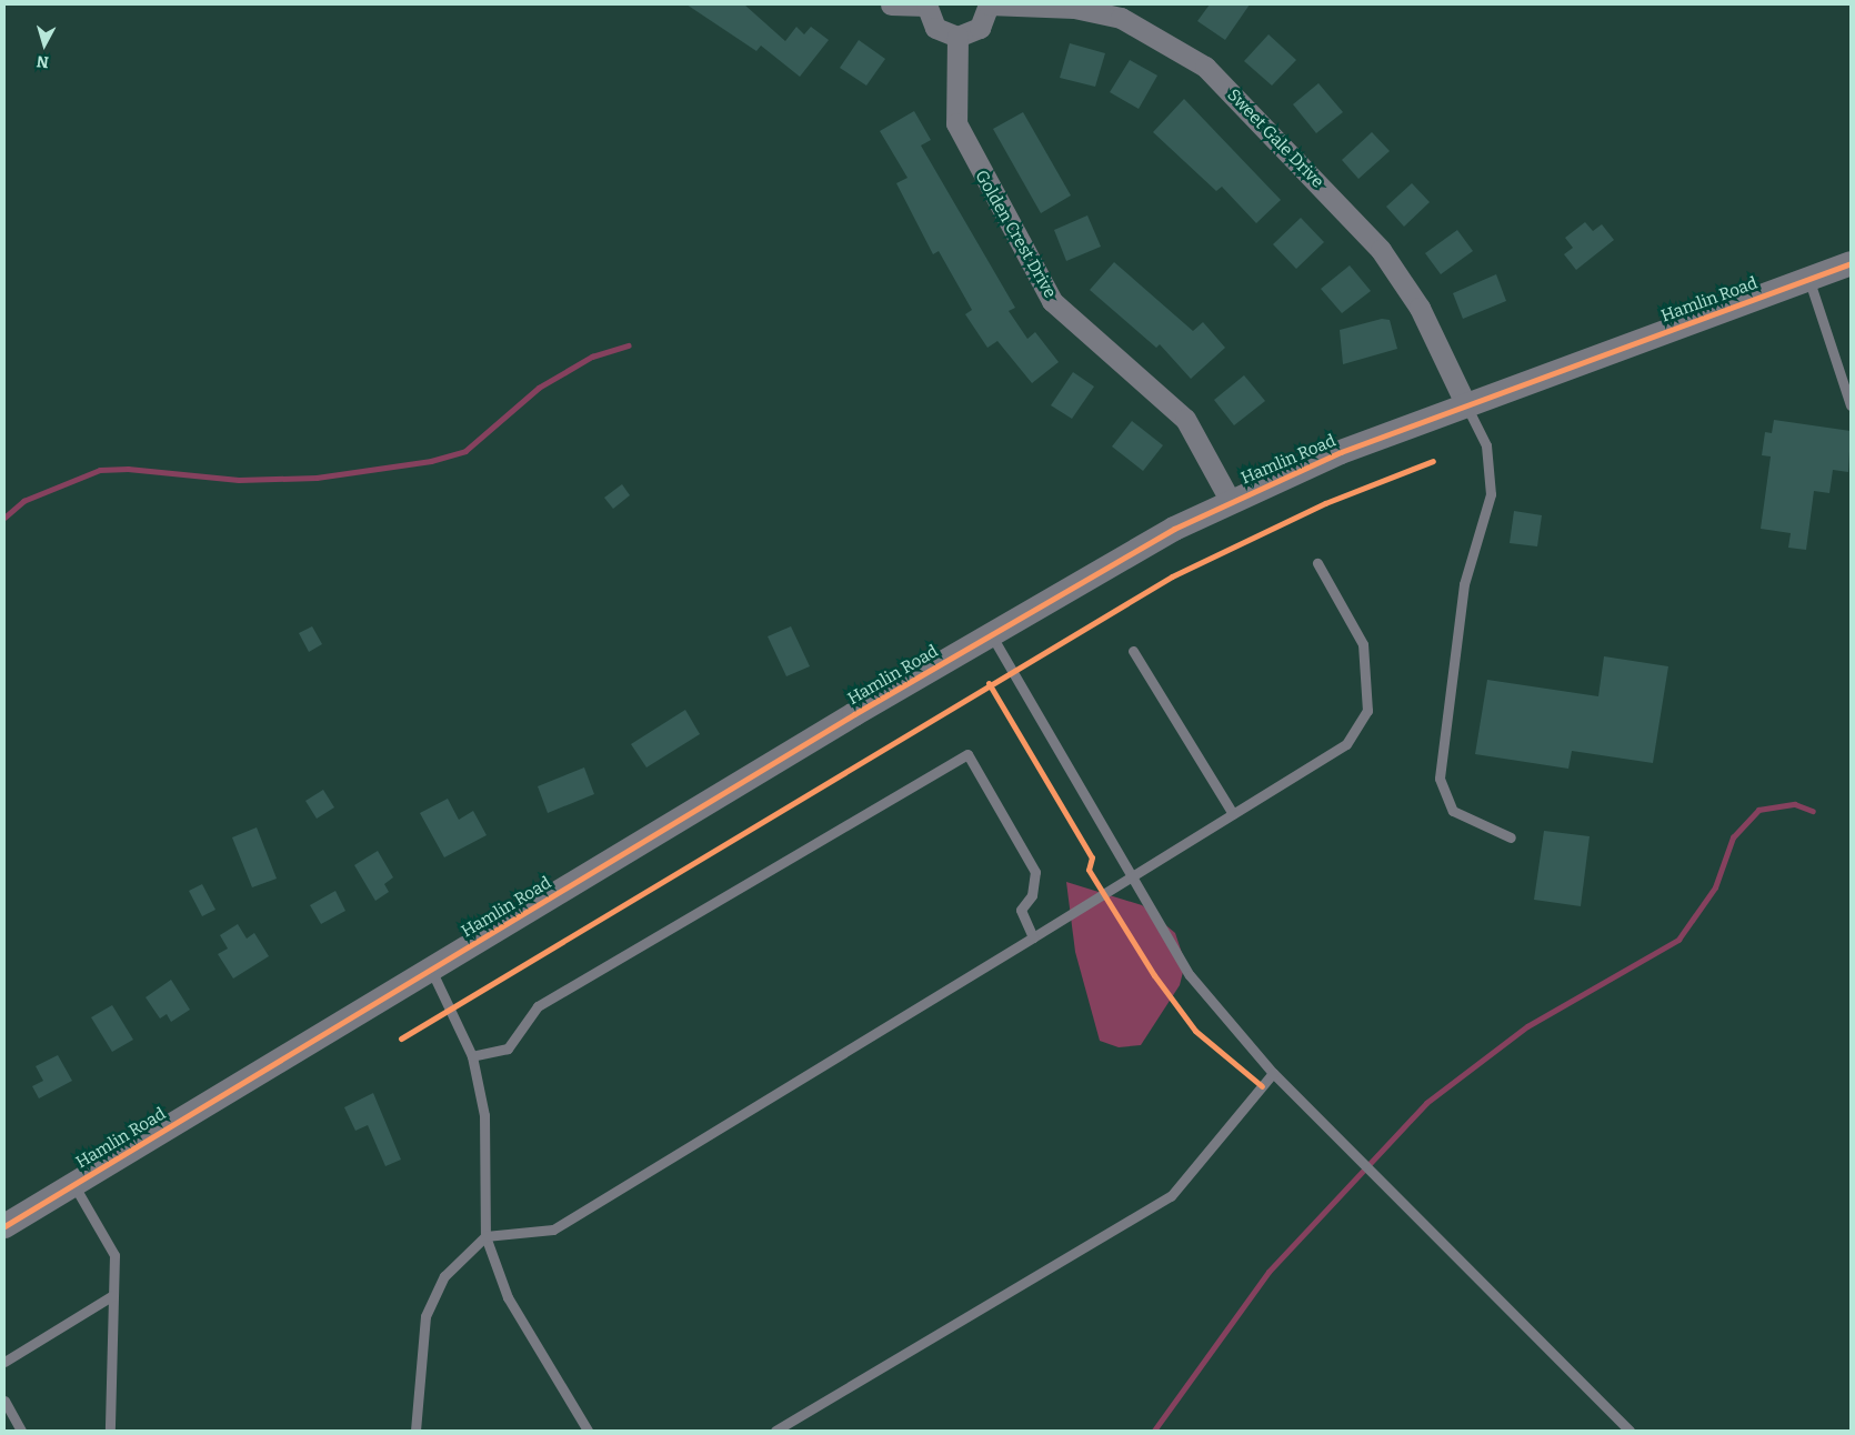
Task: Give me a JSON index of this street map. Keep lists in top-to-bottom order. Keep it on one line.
{"streets":{"street":["Sweet Gale Drive","Golden Crest Drive","Hamlin Road"]},"crossings":[["Sweet Gale Drive","Hamlin Road"],["Golden Crest Drive","Hamlin Road"]],"north":"bottom"}
